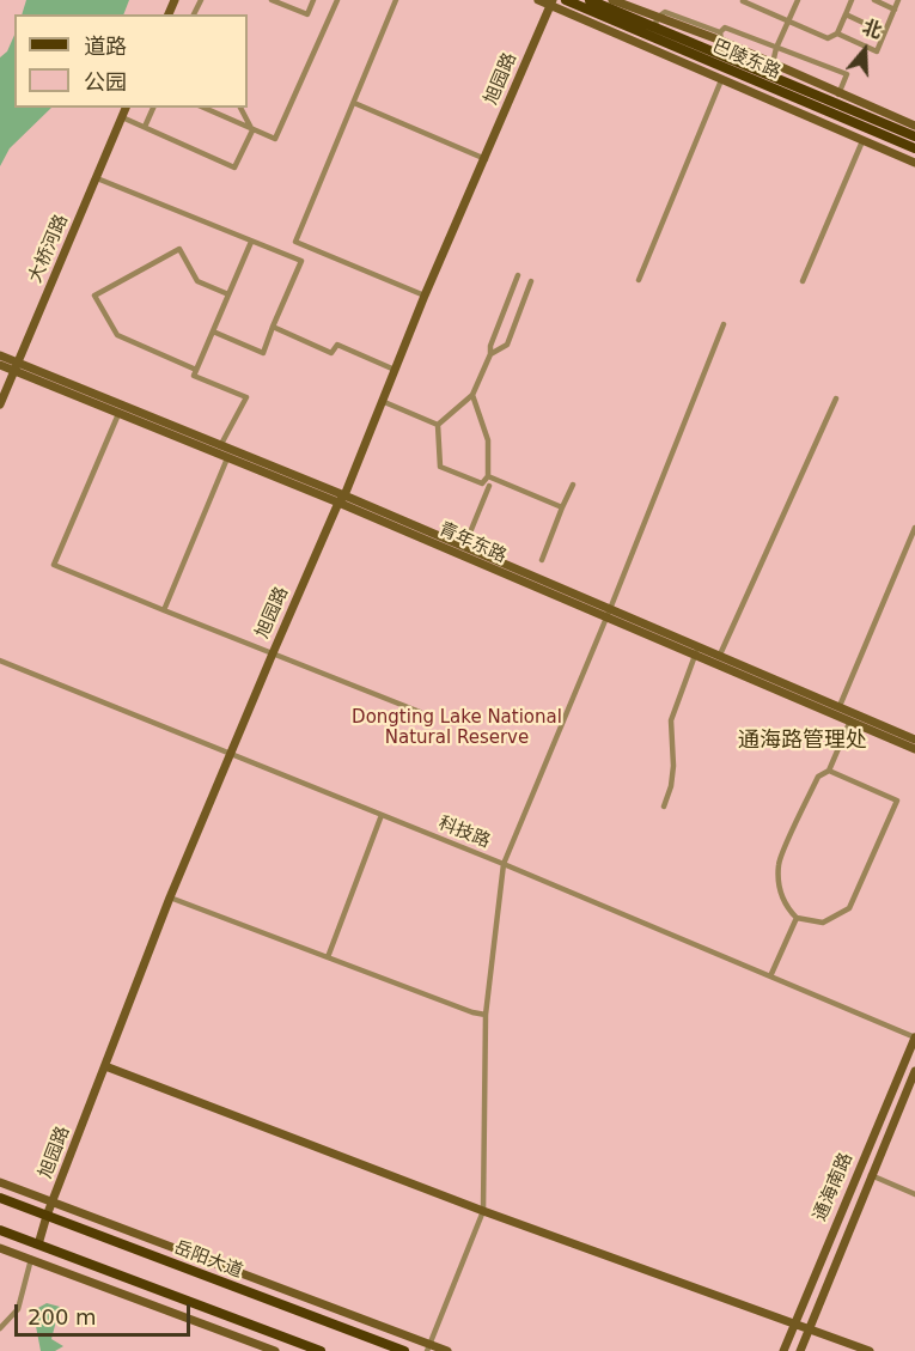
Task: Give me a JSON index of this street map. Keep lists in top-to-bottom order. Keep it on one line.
{"streets":{"main road":["巴陵东路","岳阳大道"],"street":["旭园路","大桥河路","青年东路","科技路","通海南路"]},"crossings":[["旭园路","青年东路"],["旭园路","科技路"],["旭园路","岳阳大道"],["大桥河路","青年东路"],["科技路","通海南路"]],"districts":["通海路管理处"],"parks":["Dongting Lake National Natural Reserve"],"legend":["道路","公园"],"scale_bar":"200 m","north":"top"}
